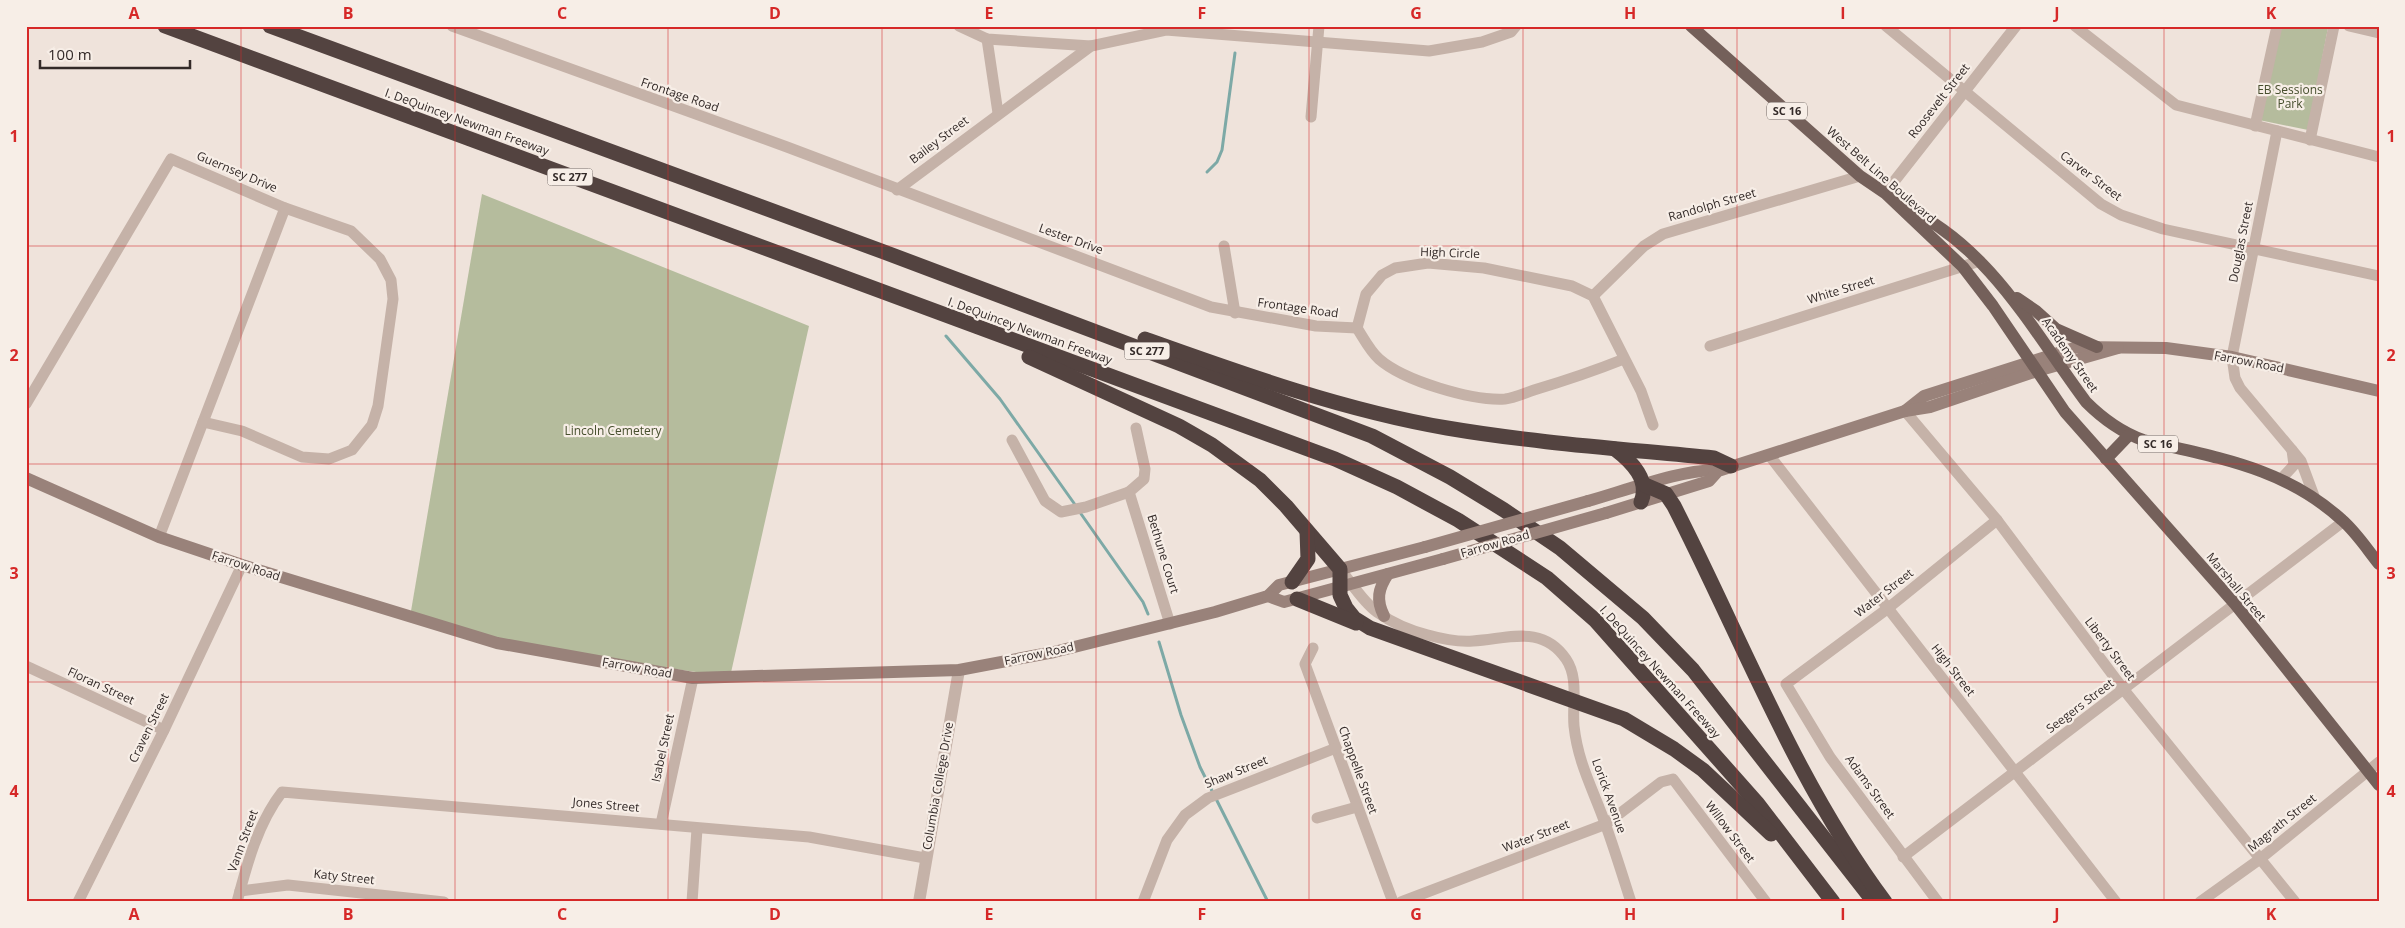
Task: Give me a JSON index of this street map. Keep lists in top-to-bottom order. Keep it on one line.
{"streets":{"highway":["I. DeQuincey Newman Freeway","SC 277"],"main road":["SC 16","West Belt Line Boulevard","Academy Street","Farrow Road","Marshall Street"],"street":["Frontage Road","Roosevelt Street","Bailey Street","Guernsey Drive","Carver Street","Randolph Street","Lester Drive","Douglas Street","High Circle","White Street","Bethune Court","Water Street","Liberty Street","High Street","Floran Street","Seegers Street","Craven Street","Isabel Street","Chappelle Street","Shaw Street","Columbia College Drive","Adams Street","Lorick Avenue","Jones Street","Magrath Street","Willow Street","Vann Street","Katy Street"]},"crossings":[["Frontage Road","Bailey Street"],["Frontage Road","Lester Drive"],["Frontage Road","High Circle"],["Roosevelt Street","West Belt Line Boulevard"],["Roosevelt Street","Carver Street"],["Bailey Street","Lester Drive"],["Guernsey Drive","Farrow Road"],["West Belt Line Boulevard","Randolph Street"],["West Belt Line Boulevard","White Street"],["West Belt Line Boulevard","Academy Street"],["West Belt Line Boulevard","Farrow Road"],["West Belt Line Boulevard","Marshall Street"],["Carver Street","Douglas Street"],["Randolph Street","High Circle"],["Douglas Street","Academy Street"],["Douglas Street","Farrow Road"],["White Street","Academy Street"],["Academy Street","Farrow Road"],["Academy Street","Seegers Street"],["Farrow Road","Bethune Court"],["Farrow Road","Liberty Street"],["Farrow Road","High Street"],["Farrow Road","Craven Street"],["Farrow Road","Isabel Street"],["Farrow Road","Columbia College Drive"],["Farrow Road","Lorick Avenue"],["Marshall Street","Seegers Street"],["Marshall Street","Magrath Street"],["Water Street","Liberty Street"],["Water Street","High Street"],["Water Street","Adams Street"],["Water Street","Lorick Avenue"],["Water Street","Willow Street"],["Liberty Street","Seegers Street"],["Liberty Street","Magrath Street"],["High Street","Seegers Street"],["Floran Street","Craven Street"],["Seegers Street","Adams Street"],["Isabel Street","Jones Street"],["Chappelle Street","Shaw Street"],["Columbia College Drive","Jones Street"],["Jones Street","Vann Street"],["Vann Street","Katy Street"]],"parks":["EB Sessions Park","Lincoln Cemetery"],"scale_bar":"100 m","grid":{"columns":["A","B","C","D","E","F","G","H","I","J","K"],"rows":["1","2","3","4"]}}
